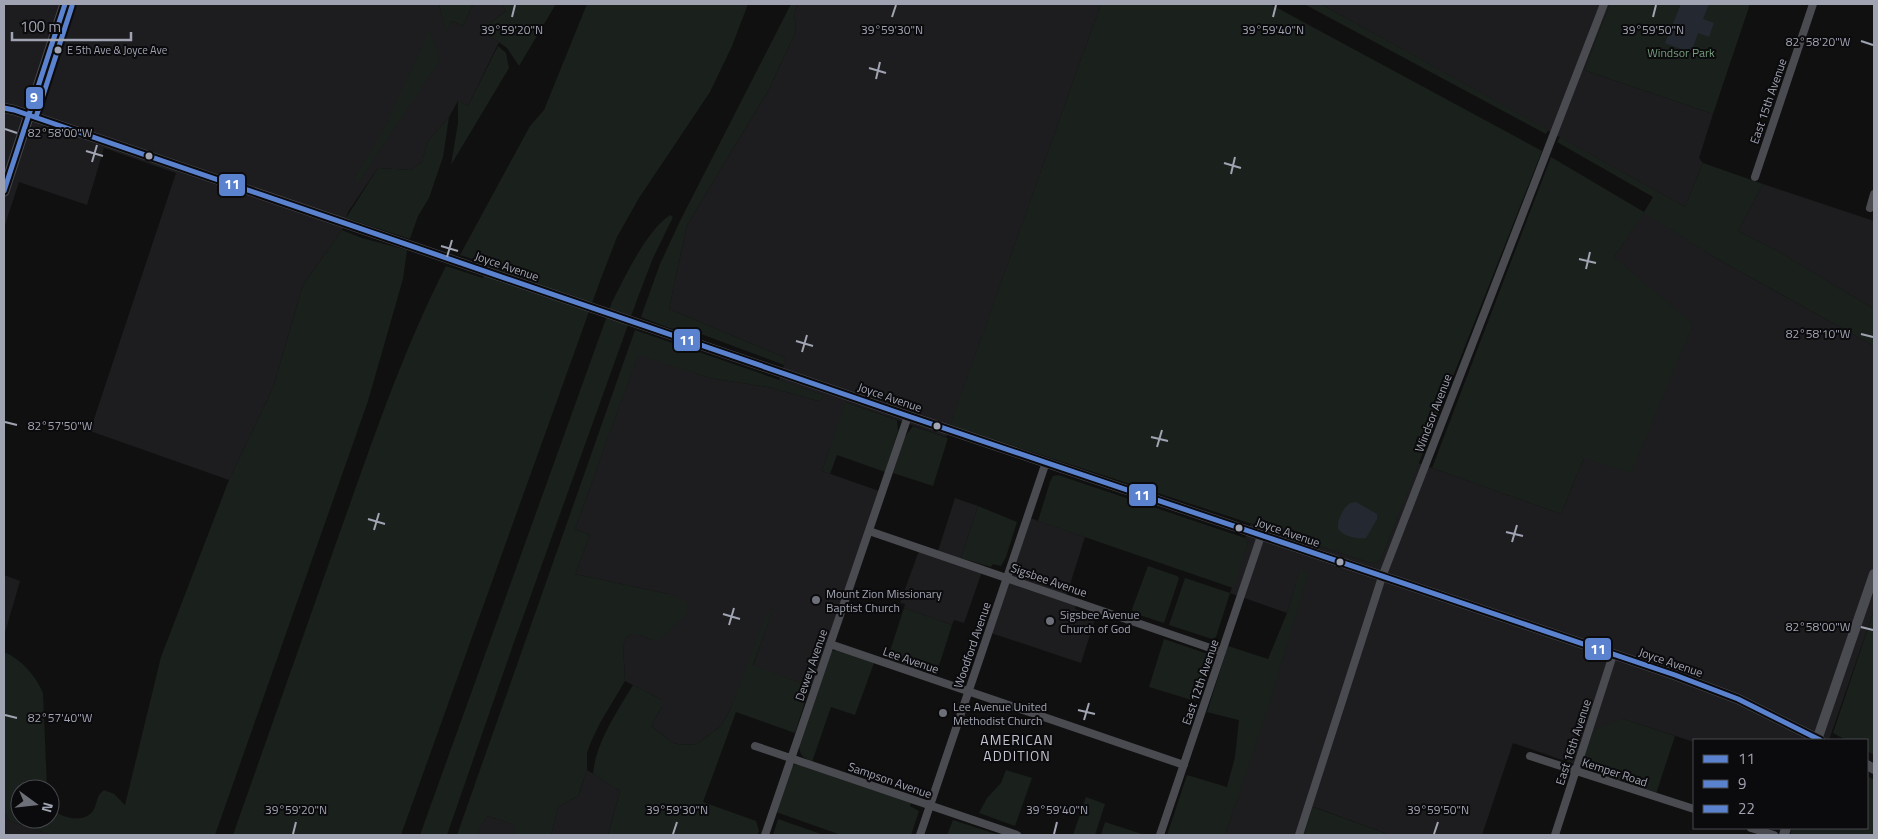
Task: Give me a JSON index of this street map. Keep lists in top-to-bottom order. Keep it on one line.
{"streets":{"street":["East 15th Avenue","Joyce Avenue","Windsor Avenue","Sigsbee Avenue","Woodford Avenue","Lee Avenue","Dewey Avenue","East 12th Avenue","East 16th Avenue","Kemper Road","Sampson Avenue"]},"crossings":[["Joyce Avenue","Windsor Avenue"],["Joyce Avenue","Woodford Avenue"],["Joyce Avenue","Dewey Avenue"],["Joyce Avenue","East 12th Avenue"],["Joyce Avenue","East 16th Avenue"],["Sigsbee Avenue","Woodford Avenue"],["Sigsbee Avenue","Dewey Avenue"],["Sigsbee Avenue","East 12th Avenue"],["Woodford Avenue","Lee Avenue"],["Woodford Avenue","Sampson Avenue"],["Lee Avenue","Dewey Avenue"],["Lee Avenue","East 12th Avenue"],["Dewey Avenue","Sampson Avenue"],["East 16th Avenue","Kemper Road"]],"districts":["AMERICAN ADDITION"],"parks":["Windsor Park"],"places":["E 5th Ave & Joyce Ave","Mount Zion Missionary Baptist Church","Sigsbee Avenue Church of God","Lee Avenue United Methodist Church"],"lines":["transit line 9","transit line 22","transit line 11"],"legend":["11","9","22"],"scale_bar":"100 m","north":"right","coordinates":["39°59'20\"N","39°59'30\"N","39°59'40\"N","39°59'50\"N","82°58'20\"W","82°58'00\"W","82°58'10\"W","82°57'50\"W","82°57'40\"W"]}
